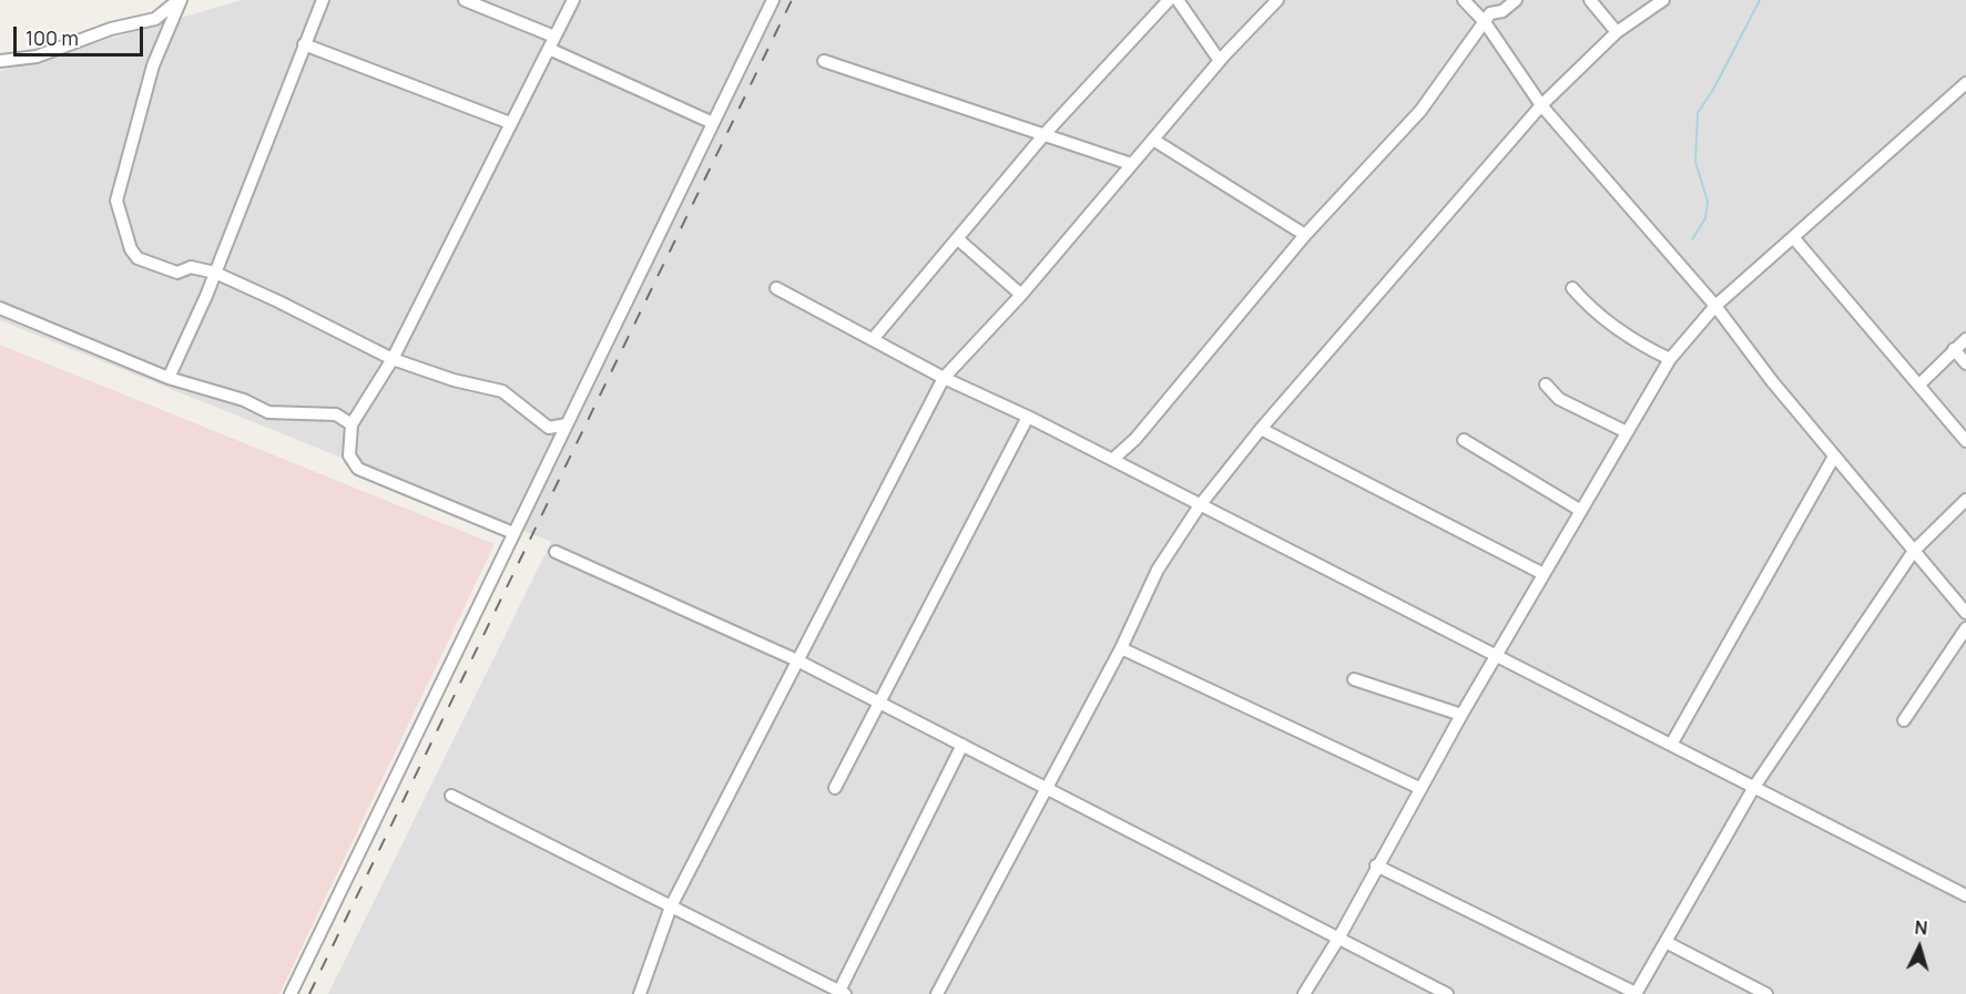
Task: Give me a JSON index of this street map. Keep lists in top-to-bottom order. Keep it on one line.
{"scale_bar":"100 m","north":"top"}
